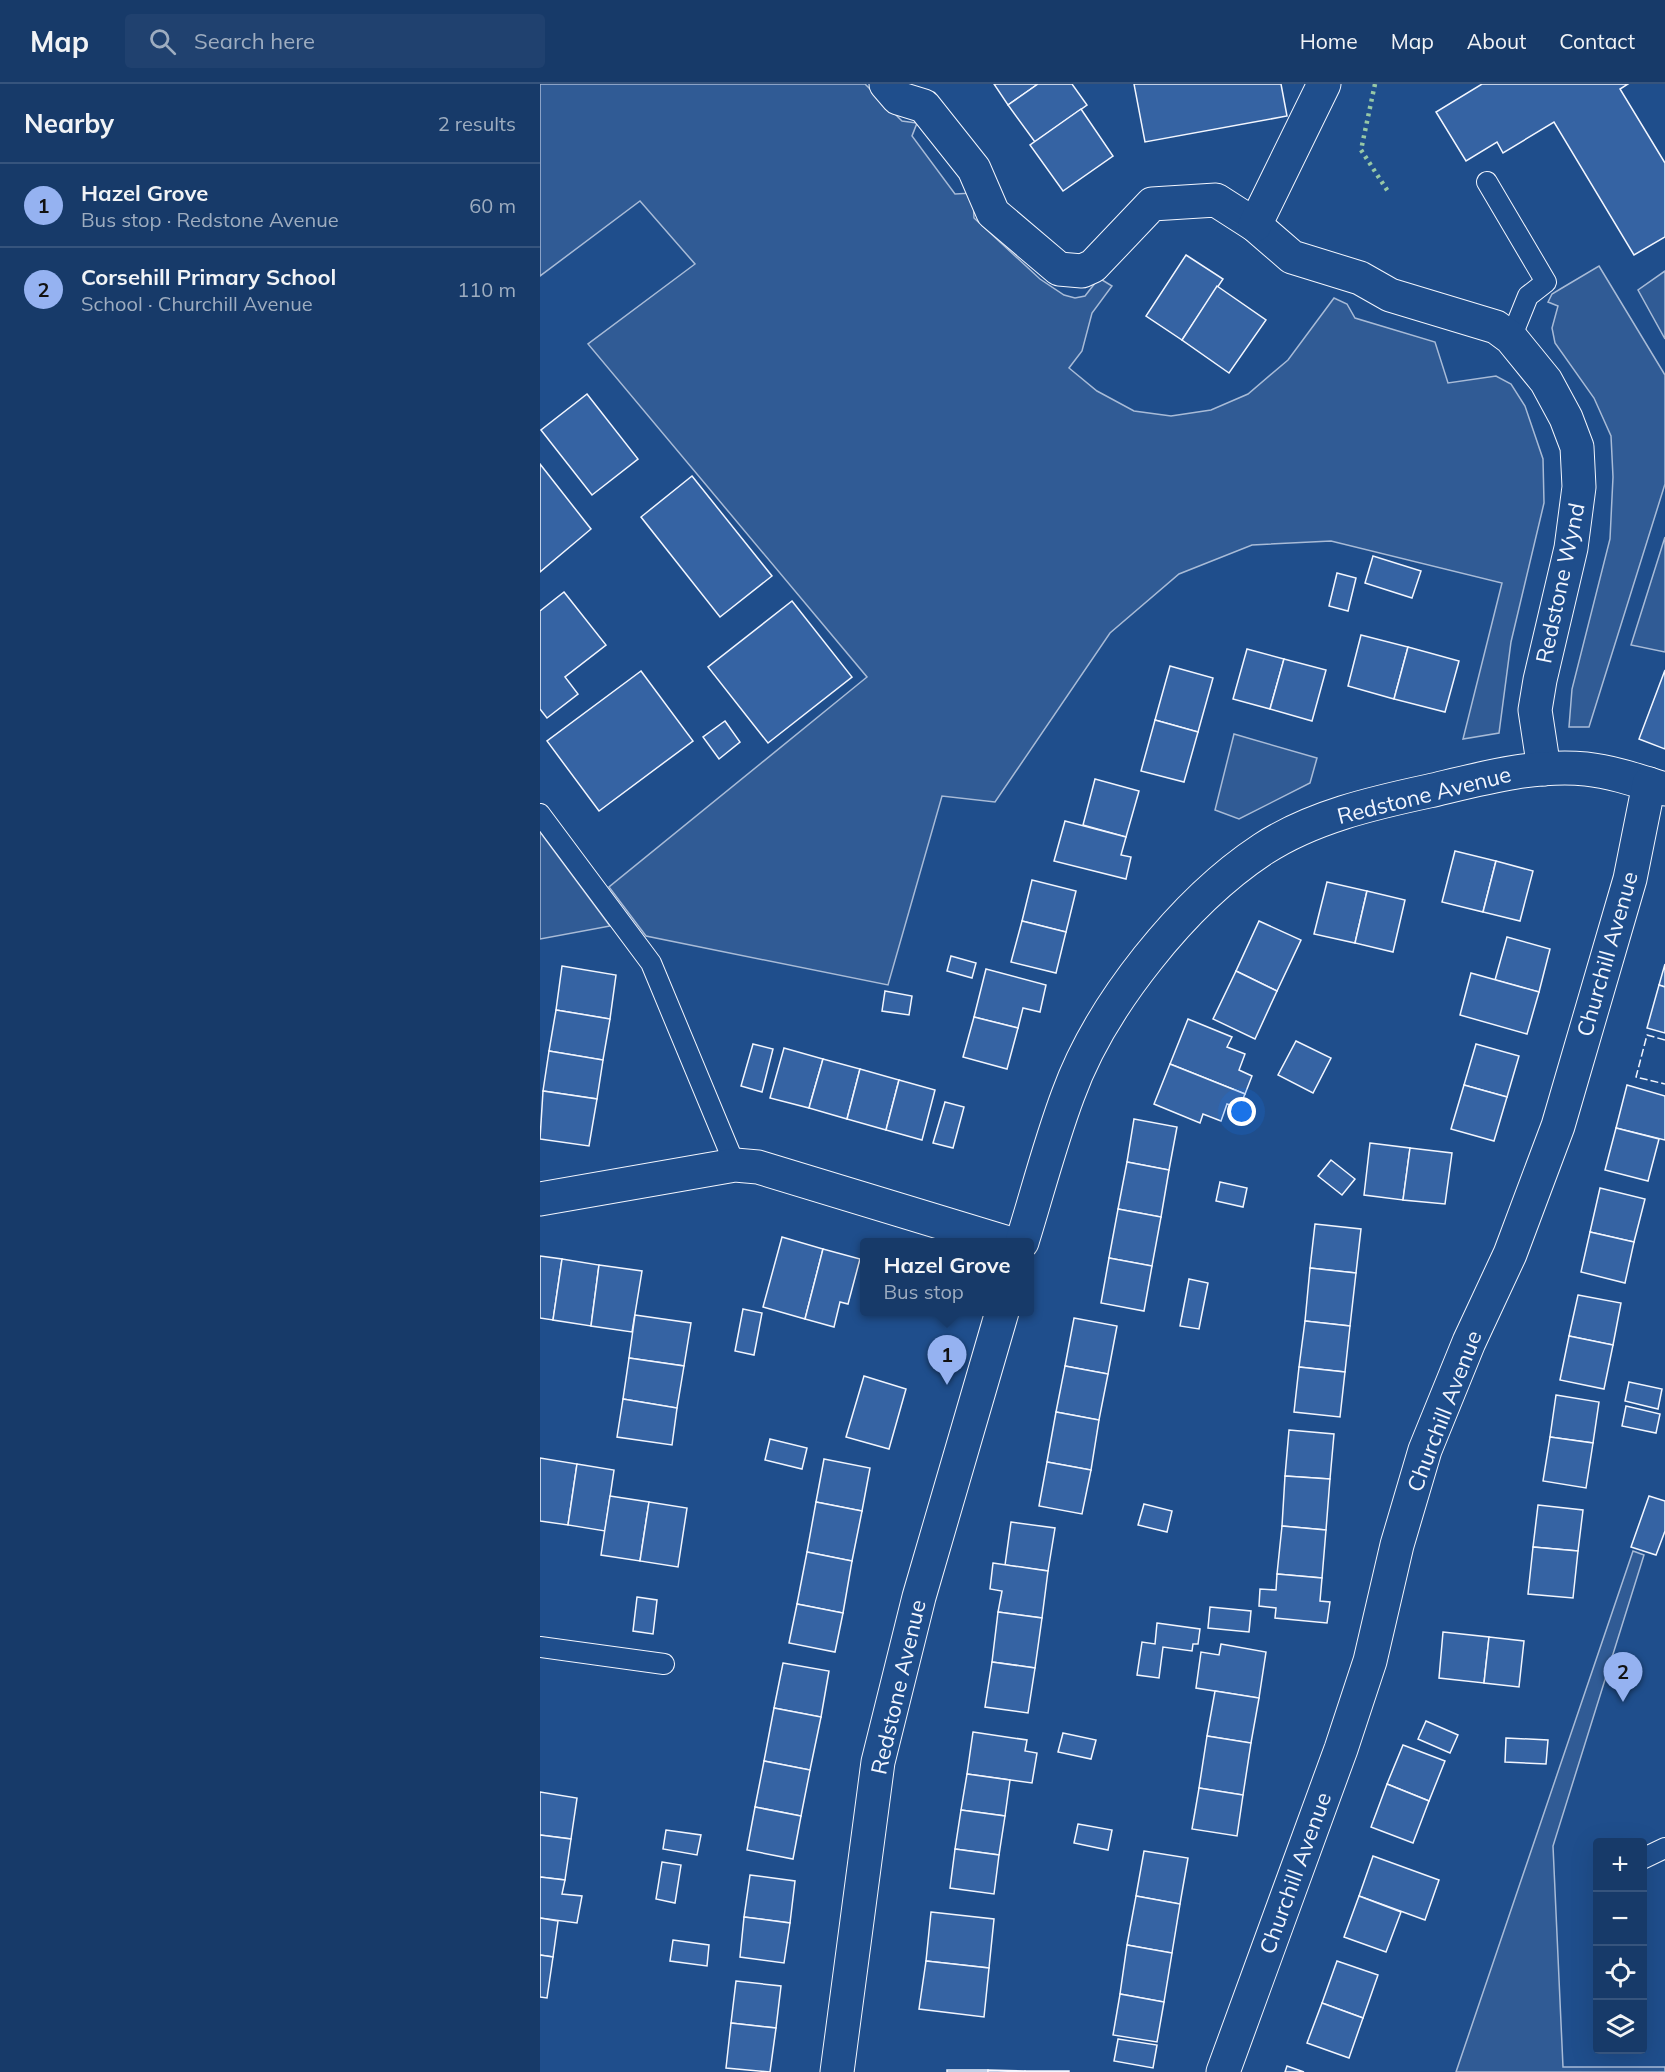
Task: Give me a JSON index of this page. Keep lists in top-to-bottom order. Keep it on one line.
{"streets":{"street":["Redstone Wynd","Redstone Avenue","Churchill Avenue"]},"crossings":[["Redstone Wynd","Redstone Avenue"],["Redstone Avenue","Churchill Avenue"]],"page":{"header":"Map","search":"Search here","nav":["Home","Map","About","Contact"],"heading":["Nearby","2 results"],"list":[{"mark":"1","name":"Hazel Grove","note":"Bus stop · Redstone Avenue","value":"60 m"},{"mark":"2","name":"Corsehill Primary School","note":"School · Churchill Avenue","value":"110 m"}],"popup":["Hazel Grove","Bus stop"],"pins":["1","2"],"map_buttons":["+","−"]}}
